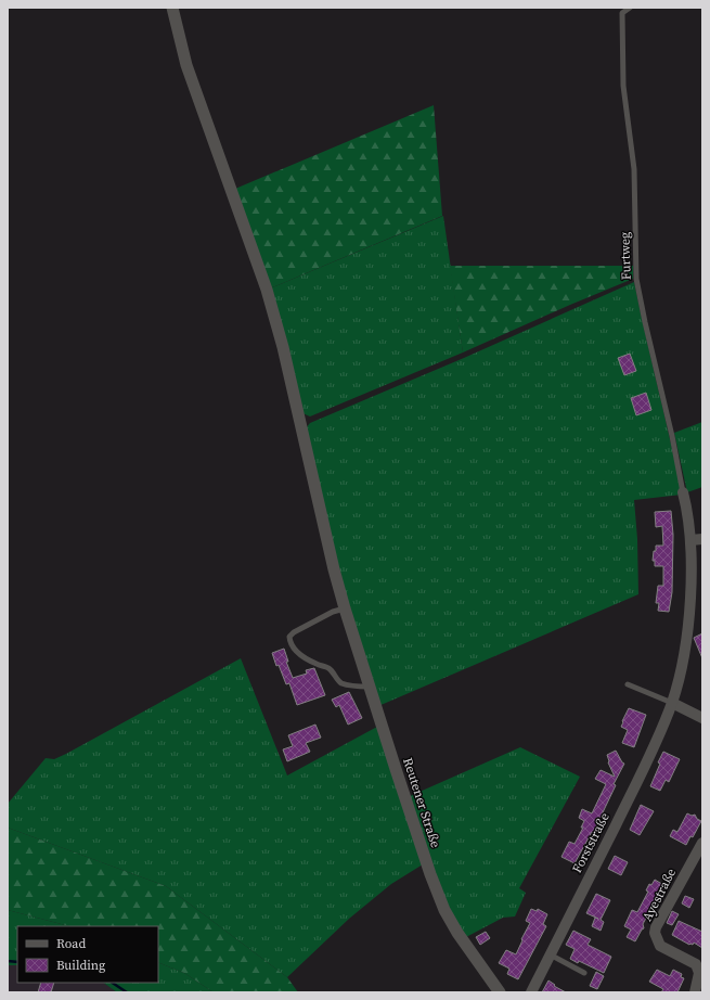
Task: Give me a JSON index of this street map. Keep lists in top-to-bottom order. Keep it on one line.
{"streets":{"street":["Reutener Straße","Forststraße","Ayestraße"],"lane":["Furtweg"]},"crossings":[["Furtweg","Forststraße"]],"legend":["Road","Building"]}
